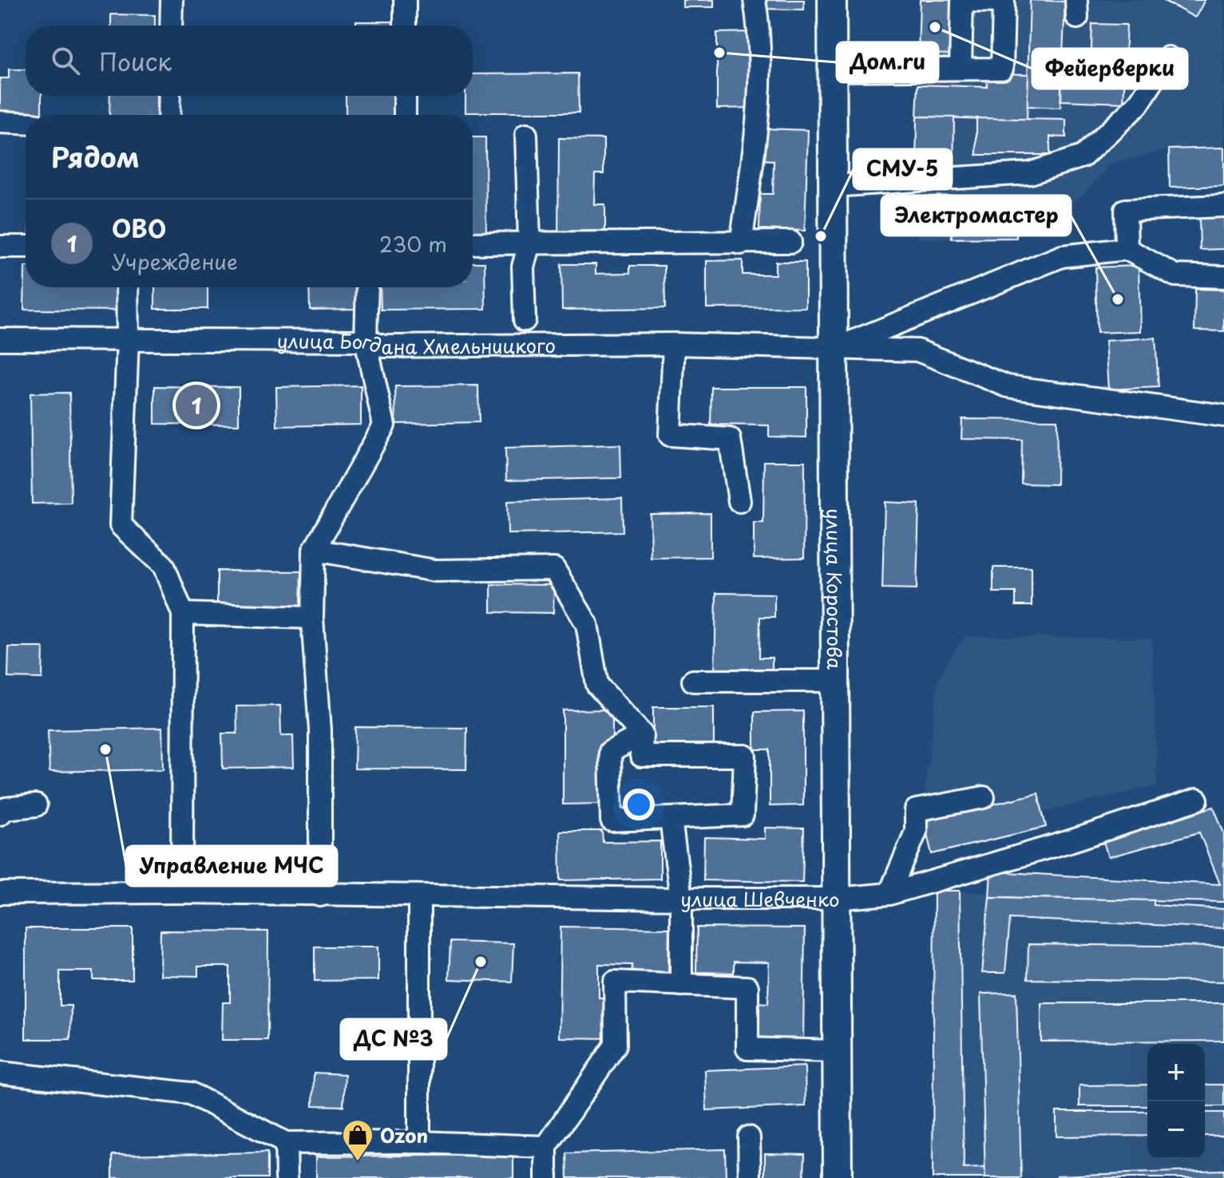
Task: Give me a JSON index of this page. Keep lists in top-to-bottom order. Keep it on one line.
{"streets":{"main road":["улица Коростова"],"street":["улица Богдана Хмельницкого","улица Шевченко"]},"crossings":[["улица Богдана Хмельницкого","улица Коростова"],["улица Коростова","улица Шевченко"]],"places":{"other":["Фейерверки","Дом.ru","СМУ-5","Электромастер","Управление МЧС","ДС №3"],"shop":["Ozon"]},"page":{"search":"Поиск","heading":"Рядом","list":[{"mark":"1","name":"ОВО","note":"Учреждение","value":"230 m"}],"pins":"1","map_buttons":["+","−"]}}
